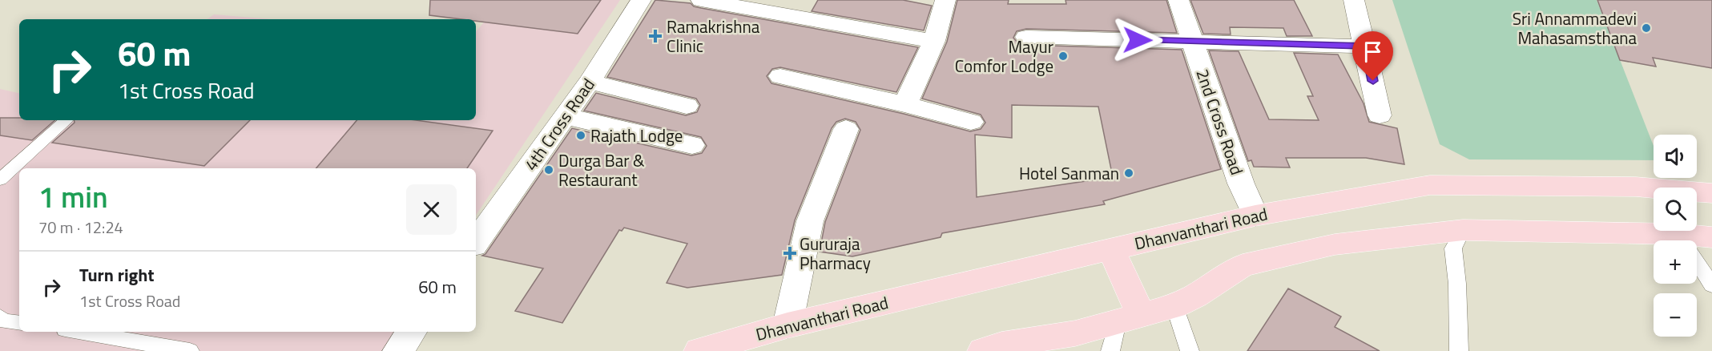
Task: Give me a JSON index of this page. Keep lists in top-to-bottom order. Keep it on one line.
{"streets":{"main road":["Dhanvanthari Road"],"street":["2nd Cross Road","4th Cross Road"]},"crossings":[["2nd Cross Road","Dhanvanthari Road"]],"places":{"other":["Sri Annammadevi Mahasamsthana","Mayur Comfor Lodge","Rajath Lodge","Durga Bar & Restaurant","Hotel Sanman"],"health":["Ramakrishna Clinic","Gururaja Pharmacy"]},"page":{"turn":["60 m","1st Cross Road"],"map_buttons":["+","−"],"heading":["1 min","70 m · 12:24"],"list":[{"name":"Turn right","note":"1st Cross Road","value":"60 m"}]}}
